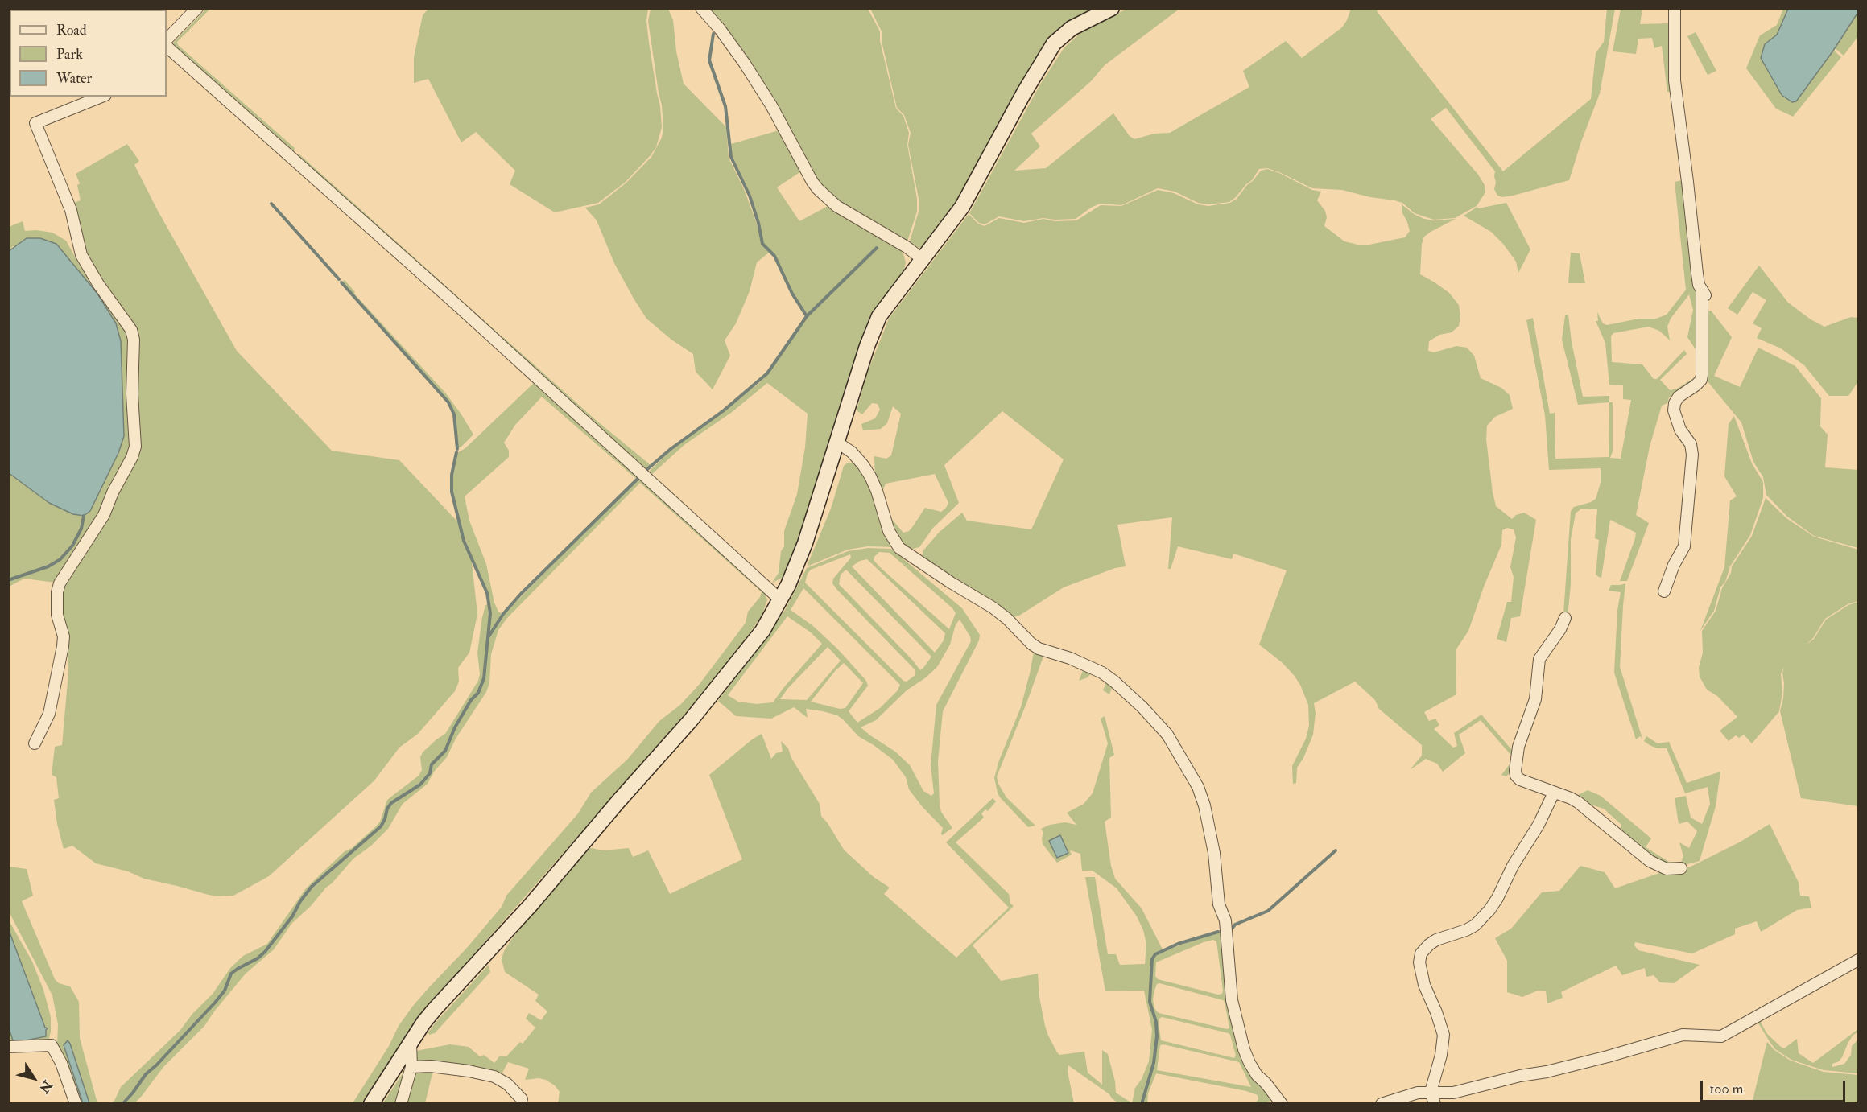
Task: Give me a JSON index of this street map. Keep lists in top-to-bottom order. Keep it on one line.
{"legend":["Road","Park","Water"],"scale_bar":"100 m","north":"bottom right"}
